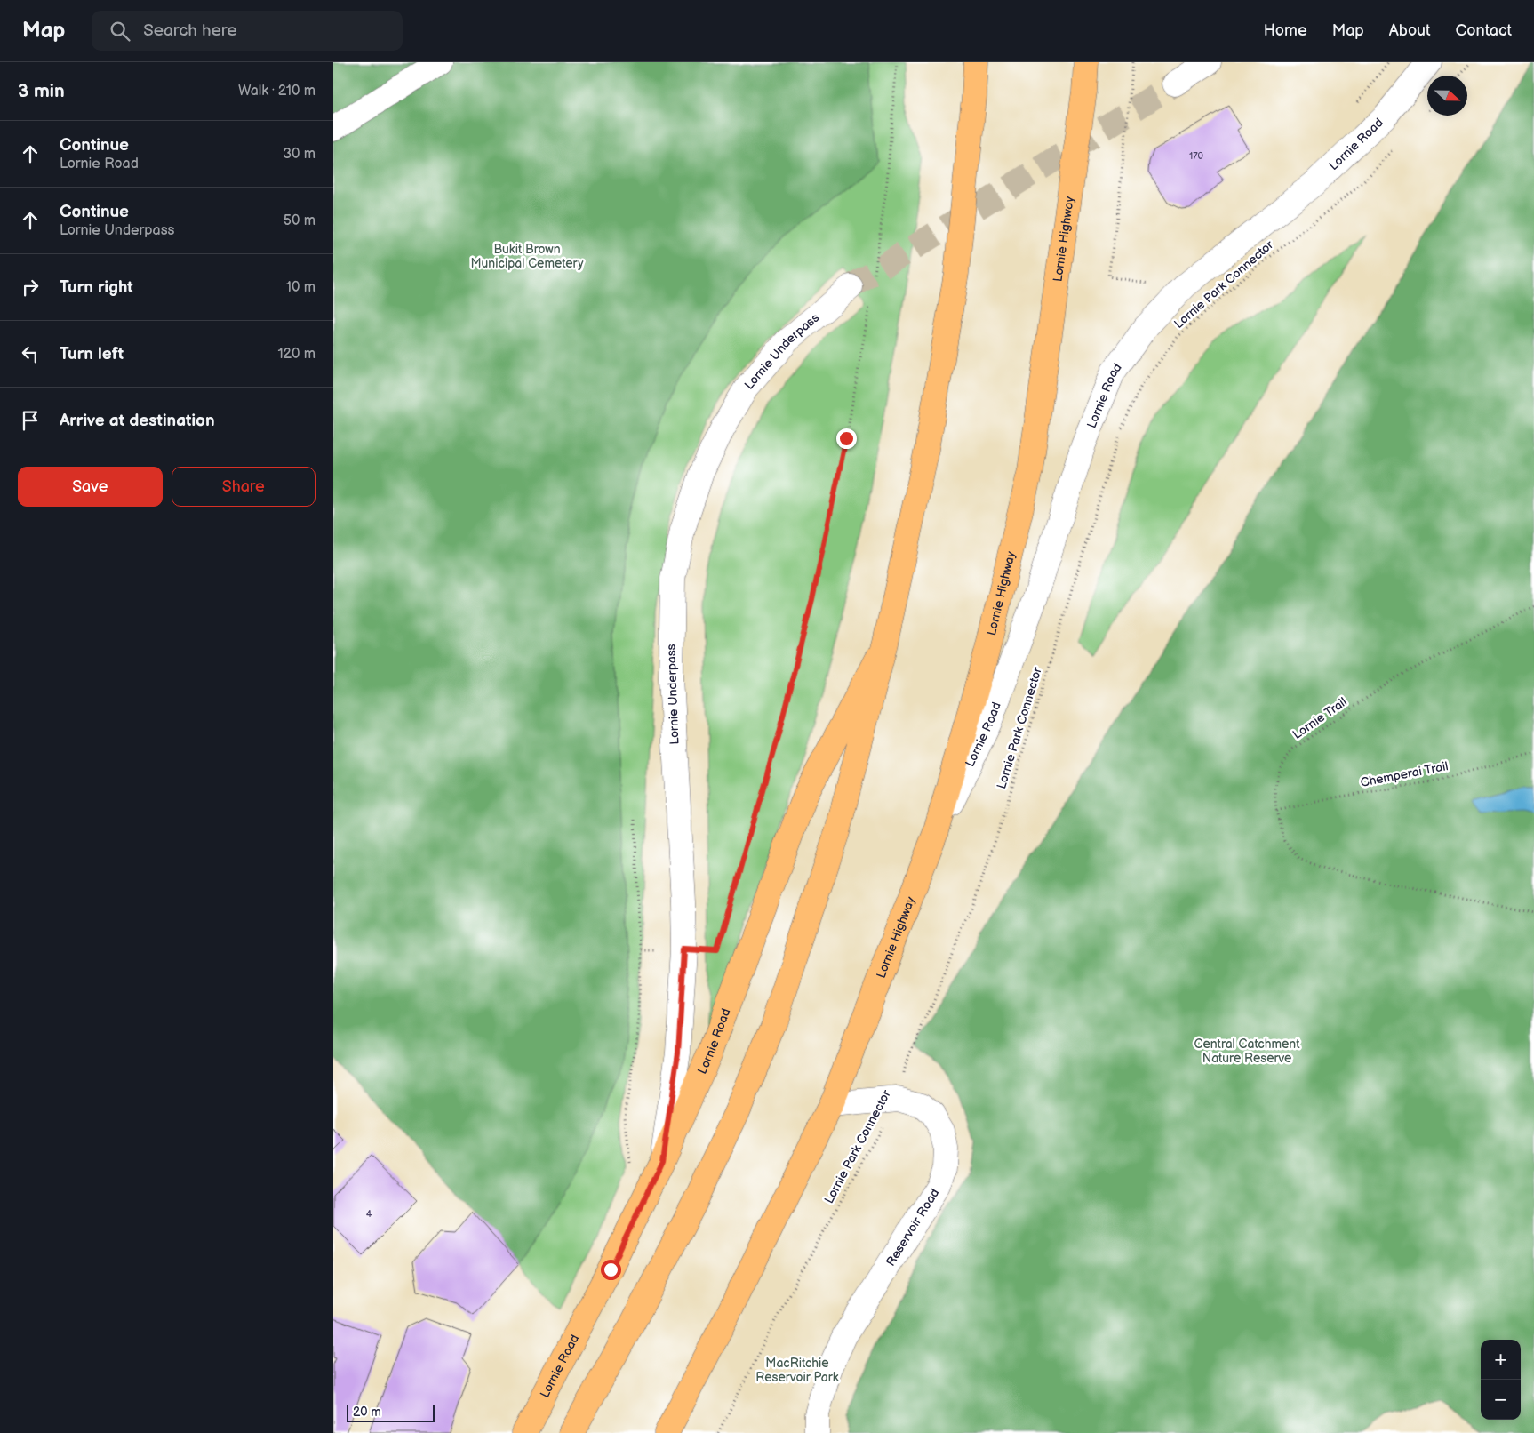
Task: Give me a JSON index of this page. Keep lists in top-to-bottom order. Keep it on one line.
{"streets":{"main road":["Lornie Road","Lornie Highway"],"street":["Lornie Underpass","Reservoir Road"],"path":["Lornie Park Connector","Lornie Trail","Chemperai Trail"]},"crossings":[["Lornie Road","Lornie Highway"],["Lornie Road","Lornie Underpass"],["Lornie Highway","Reservoir Road"],["Lornie Park Connector","Reservoir Road"],["Lornie Trail","Chemperai Trail"]],"parks":["Bukit Brown Municipal Cemetery","Central Catchment Nature Reserve","MacRitchie Reservoir Park"],"house_numbers":["170","4"],"scale_bar":"20 m","north":"right","page":{"header":"Map","search":"Search here","nav":["Home","Map","About","Contact"],"heading":["3 min","Walk · 210 m"],"list":[["Continue","Lornie Road","30 m"],["Continue","Lornie Underpass","50 m"],["Turn right","10 m"],["Turn left","120 m"],"Arrive at destination"],"buttons":["Save","Share"],"map_buttons":["+","−"],"scale":"20 m"}}
